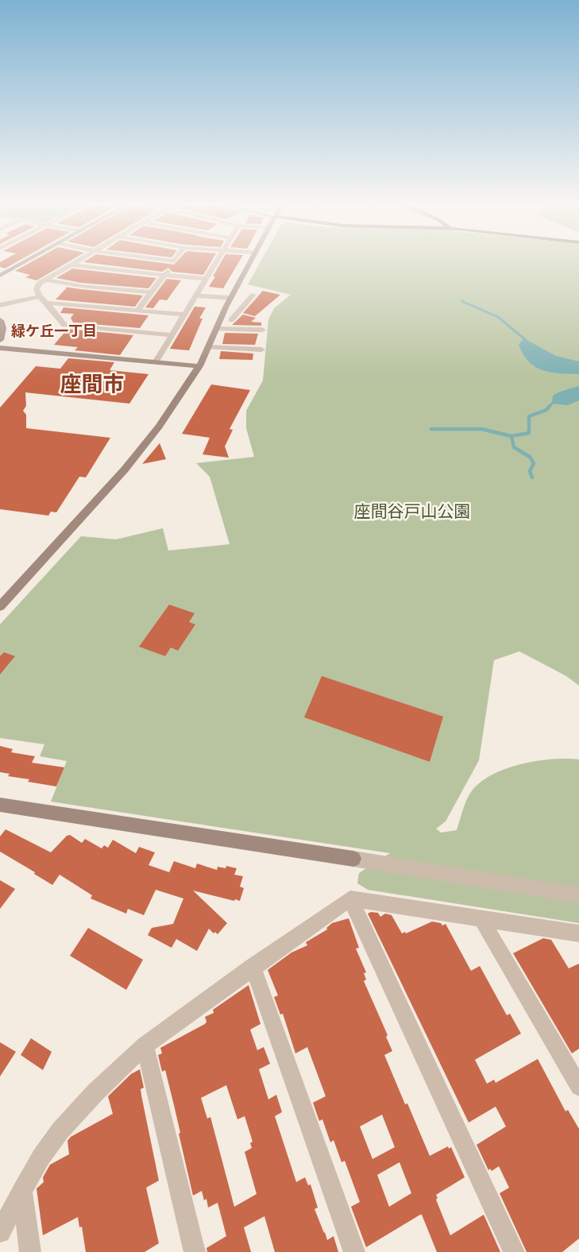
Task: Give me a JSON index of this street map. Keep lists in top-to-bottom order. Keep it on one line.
{"districts":["緑ケ丘一丁目","座間市"],"parks":["座間谷戸山公園"]}
